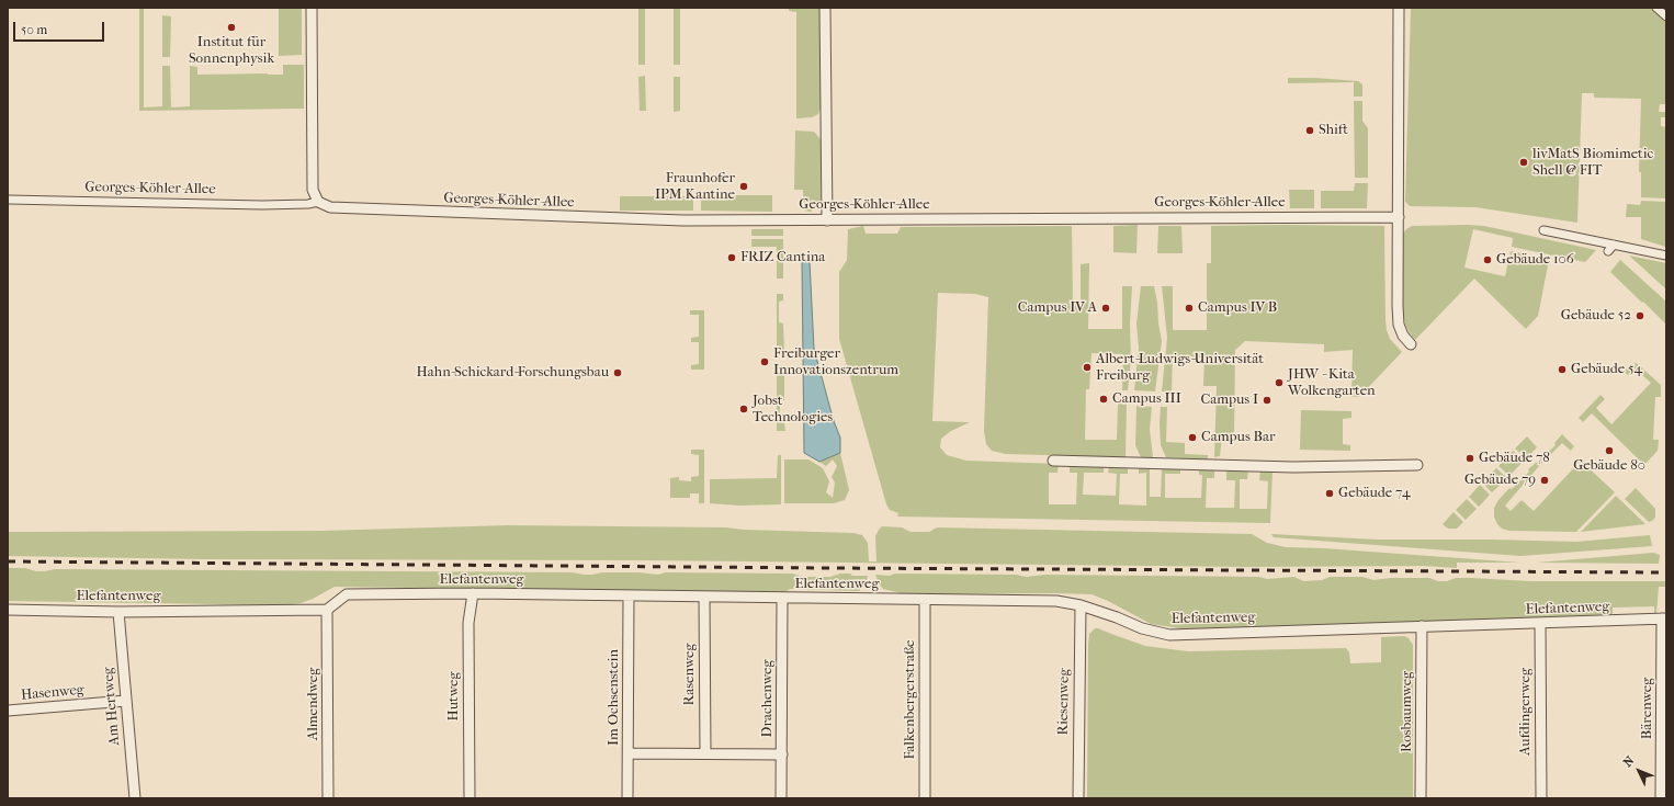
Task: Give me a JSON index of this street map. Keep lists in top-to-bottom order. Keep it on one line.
{"streets":{"street":["Georges-Köhler-Allee","Elefantenweg","Rasenweg","Hasenweg","Hutweg","Im Ochsenstein","Drachenweg","Falkenbergerstraße","Riesenweg","Almendweg","Am Hertweg","Bärenweg","Rosbaumweg","Aufdingerweg"]},"crossings":[["Elefantenweg","Rasenweg"],["Elefantenweg","Hutweg"],["Elefantenweg","Im Ochsenstein"],["Elefantenweg","Drachenweg"],["Elefantenweg","Falkenbergerstraße"],["Elefantenweg","Riesenweg"],["Elefantenweg","Almendweg"],["Elefantenweg","Am Hertweg"],["Elefantenweg","Bärenweg"],["Elefantenweg","Rosbaumweg"],["Elefantenweg","Aufdingerweg"],["Hasenweg","Am Hertweg"]],"places":["Institut für Sonnenphysik","Shift","livMatS Biomimetic Shell @ FIT","Fraunhofer IPM Kantine","FRIZ Cantina","Gebäude 106","Campus IV A","Campus IV B","Gebäude 52","Freiburger Innovationszentrum","Albert-Ludwigs-Universität Freiburg","Gebäude 54","Hahn-Schickard-Forschungsbau","JHW - Kita Wolkengarten","Campus III","Campus I","Jobst Technologies","Campus Bar","Gebäude 80","Gebäude 78","Gebäude 79","Gebäude 74"],"scale_bar":"50 m","north":"top left"}
